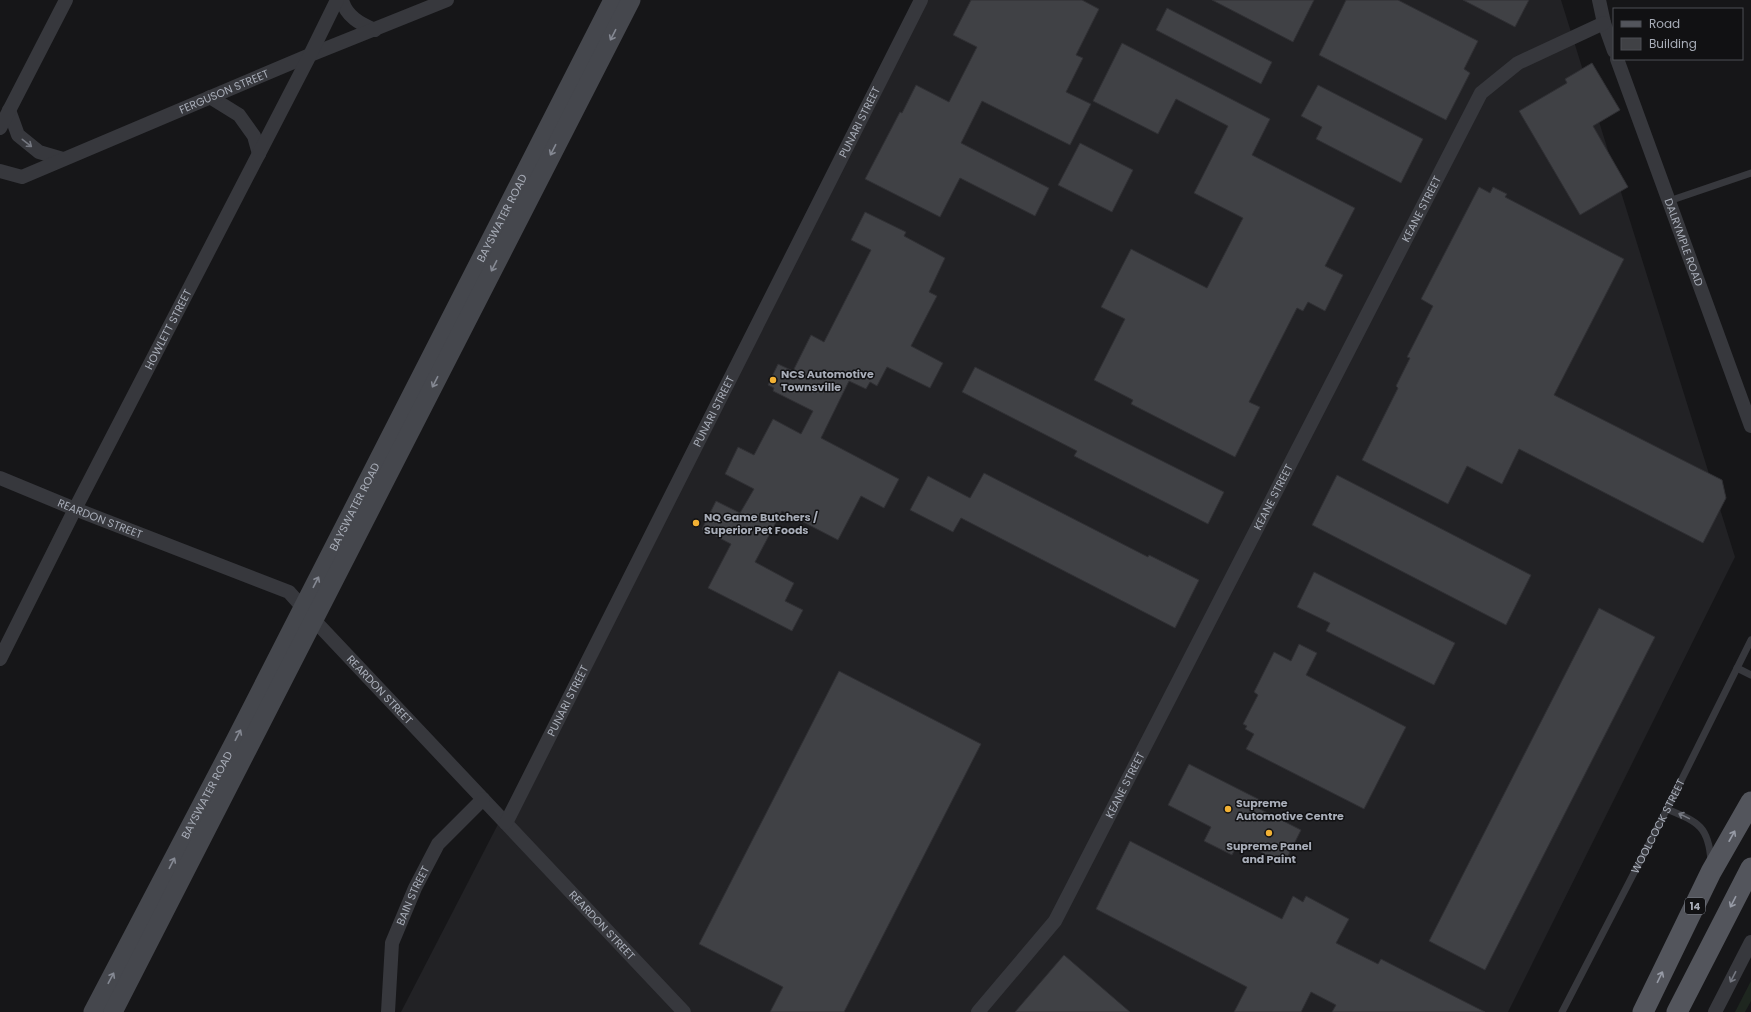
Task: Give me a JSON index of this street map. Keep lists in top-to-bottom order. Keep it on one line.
{"streets":{"main road":["BAYSWATER ROAD","14"],"street":["FERGUSON STREET","PUNARI STREET","KEANE STREET","DALRYMPLE ROAD","HOWLETT STREET","REARDON STREET","BAIN STREET"],"lane":["WOOLCOCK STREET"]},"crossings":[["FERGUSON STREET","HOWLETT STREET"],["PUNARI STREET","REARDON STREET"],["BAYSWATER ROAD","REARDON STREET"],["HOWLETT STREET","REARDON STREET"],["REARDON STREET","BAIN STREET"]],"places":["NCS Automotive Townsville","NQ Game Butchers / Superior Pet Foods","Supreme Automotive Centre","Supreme Panel and Paint"],"legend":["Road","Building"]}
